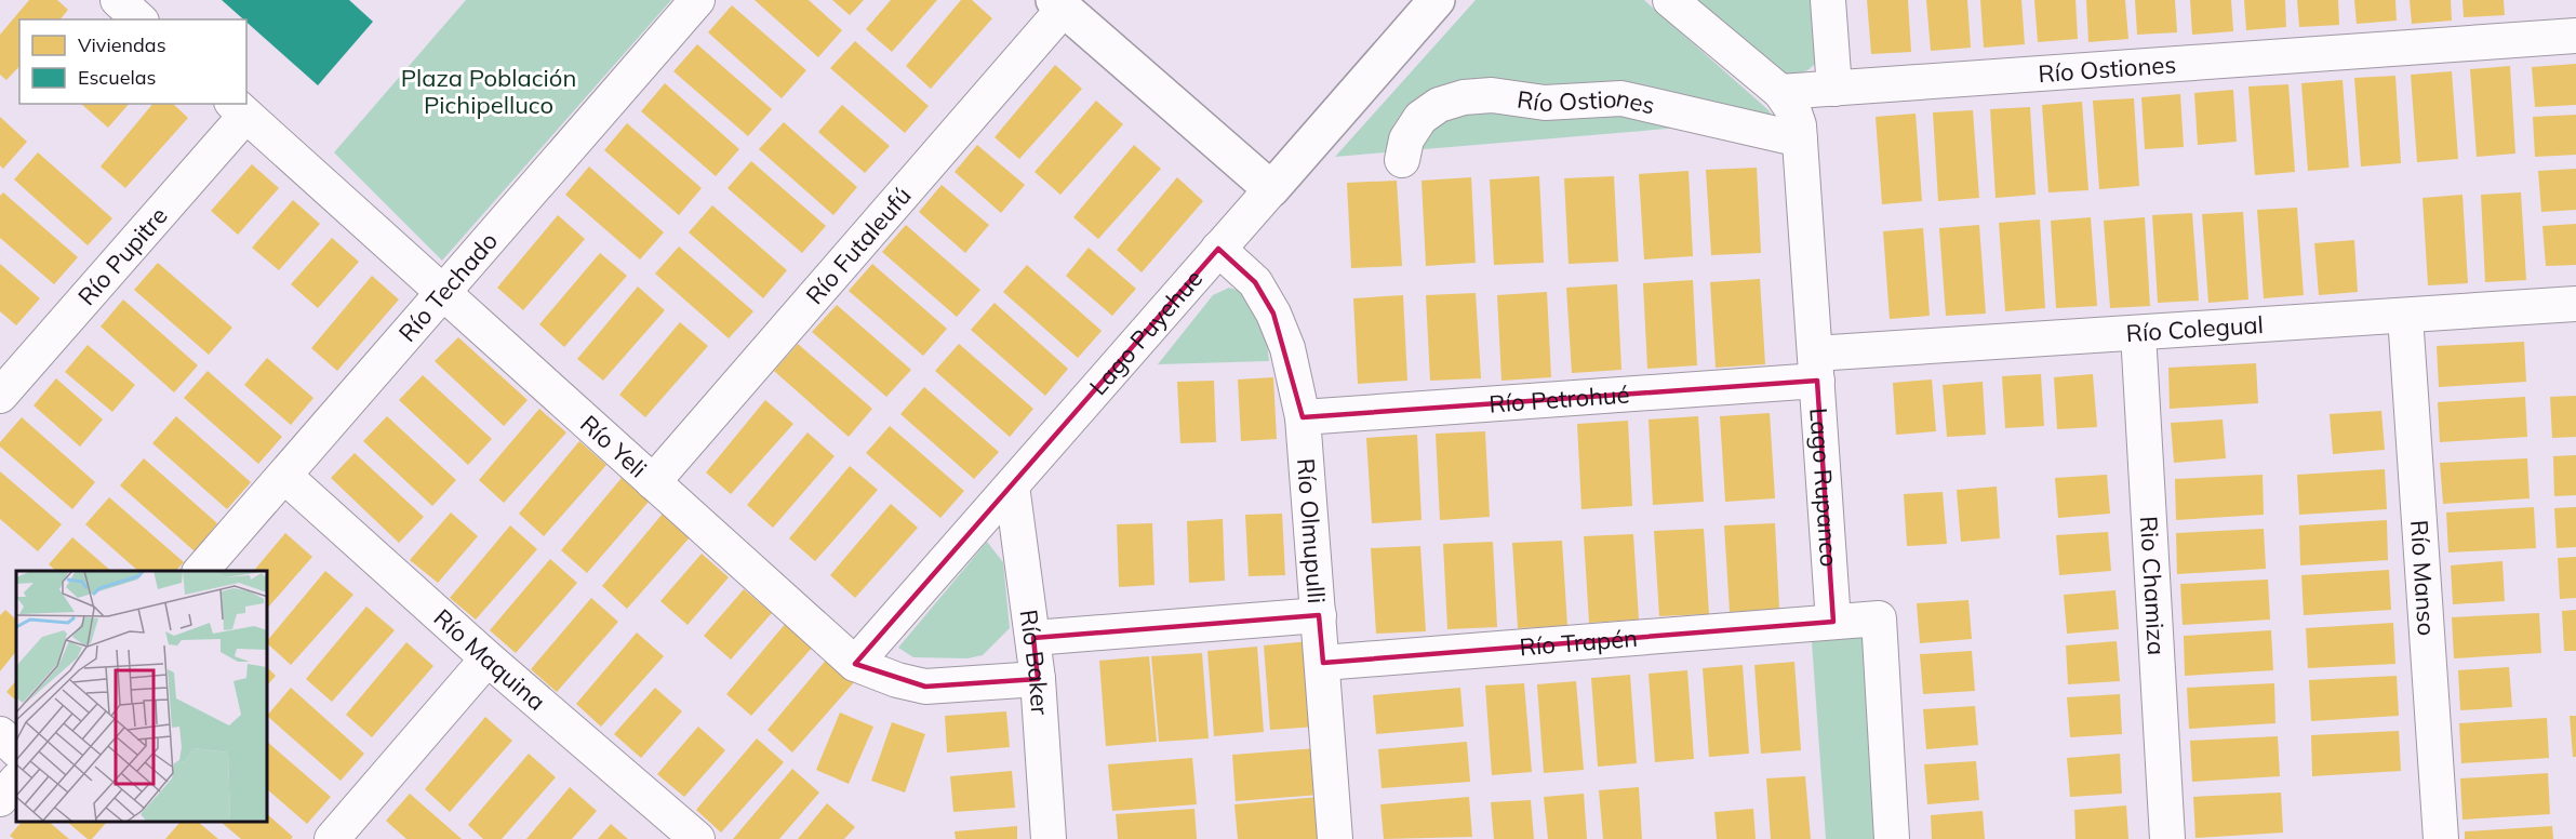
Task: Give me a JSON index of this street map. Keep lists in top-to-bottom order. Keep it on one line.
{"streets":{"street":["Río Ostiones","Río Futaleufú","Río Pupitre","Río Techado","Río Colegual","Lago Puyehue","Río Petrohué","Río Yeli","Lago Rupanco","Río Olmupulli","Río Manso","Rio Chamiza","Río Trapén","Río Maquina","Río Baker"]},"crossings":[["Río Ostiones","Lago Rupanco"],["Río Futaleufú","Río Yeli"],["Río Pupitre","Río Yeli"],["Río Techado","Río Yeli"],["Río Techado","Río Maquina"],["Río Colegual","Río Petrohué"],["Río Colegual","Lago Rupanco"],["Río Colegual","Río Manso"],["Río Colegual","Rio Chamiza"],["Lago Puyehue","Río Yeli"],["Lago Puyehue","Río Olmupulli"],["Lago Puyehue","Río Baker"],["Río Petrohué","Lago Rupanco"],["Río Petrohué","Río Olmupulli"],["Río Yeli","Río Baker"],["Lago Rupanco","Río Trapén"],["Río Olmupulli","Río Trapén"]],"parks":["Plaza Población Pichipelluco"],"legend":["Viviendas","Escuelas"]}
